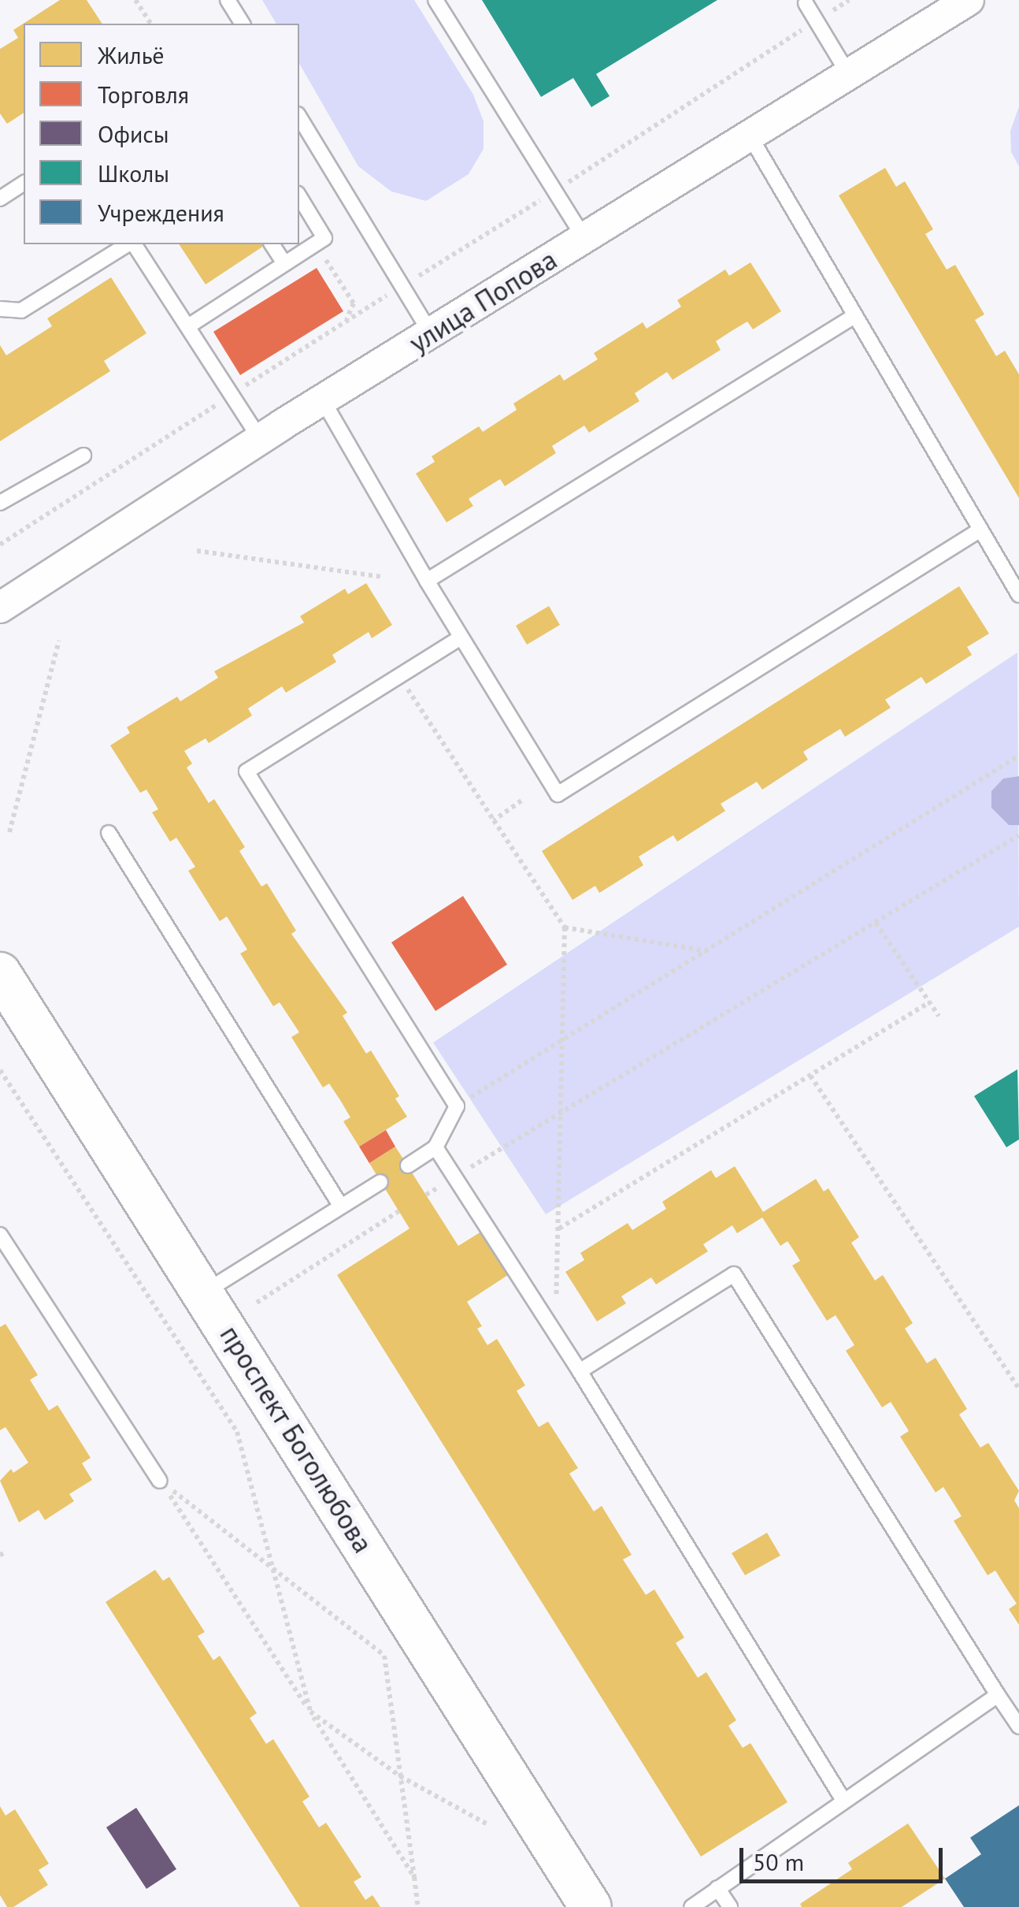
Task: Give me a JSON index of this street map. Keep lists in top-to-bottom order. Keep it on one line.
{"streets":{"main road":["проспект Боголюбова"],"street":["улица Попова"]},"legend":["Жильё","Торговля","Офисы","Школы","Учреждения"],"scale_bar":"50 m"}
